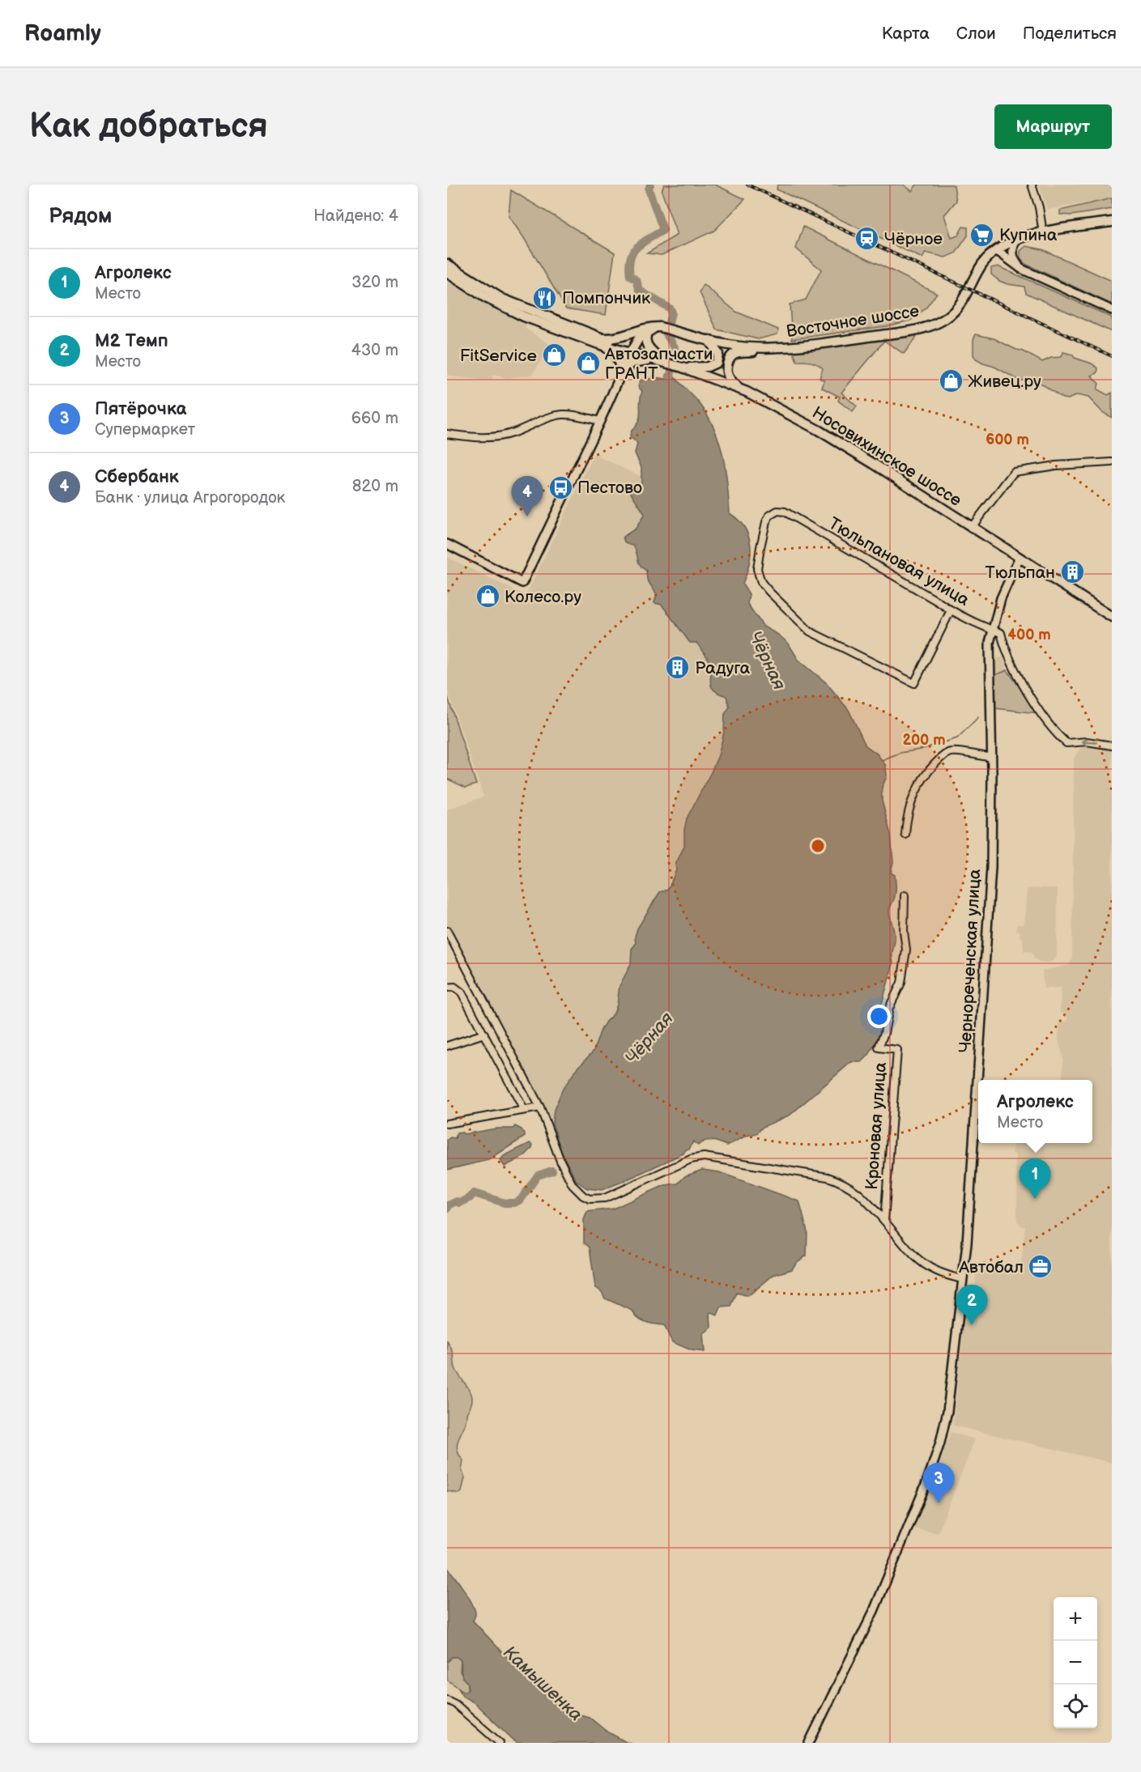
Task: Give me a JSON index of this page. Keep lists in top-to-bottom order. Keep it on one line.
{"streets":{"main road":["Восточное шоссе","Носовихинское шоссе"],"street":["Тюльпановая улица","Чернореченская улица","Кроновая улица"]},"crossings":[["Восточное шоссе","Носовихинское шоссе"],["Носовихинское шоссе","Чернореченская улица"],["Тюльпановая улица","Чернореченская улица"]],"water":["Чёрная","Камышенка"],"places":{"supermarket":["Купина"],"station":["Чёрное"],"restaurant":["Помпончик"],"shop":["FitService","Автозапчасти ГРАНТ","Живец.ру","Колесо.ру"],"bus stop":["Пестово"],"building":["Тюльпан","Радуга"],"office":["Автобал"]},"page":{"header":"Roamly","nav":["Карта","Слои","Поделиться"],"buttons":"Маршрут","title":"Как добраться","heading":["Рядом","Найдено: 4"],"list":[{"mark":"1","name":"Агролекс","note":"Место","value":"320 m"},{"mark":"2","name":"М2 Темп","note":"Место","value":"430 m"},{"mark":"3","name":"Пятёрочка","note":"Супермаркет","value":"660 m"},{"mark":"4","name":"Сбербанк","note":"Банк · улица Агрогородок","value":"820 m"}],"pins":["4","1","2","3"],"popup":["Агролекс","Место"],"map_buttons":["+","−"]},"rings":["600 m","400 m","200 m"]}
